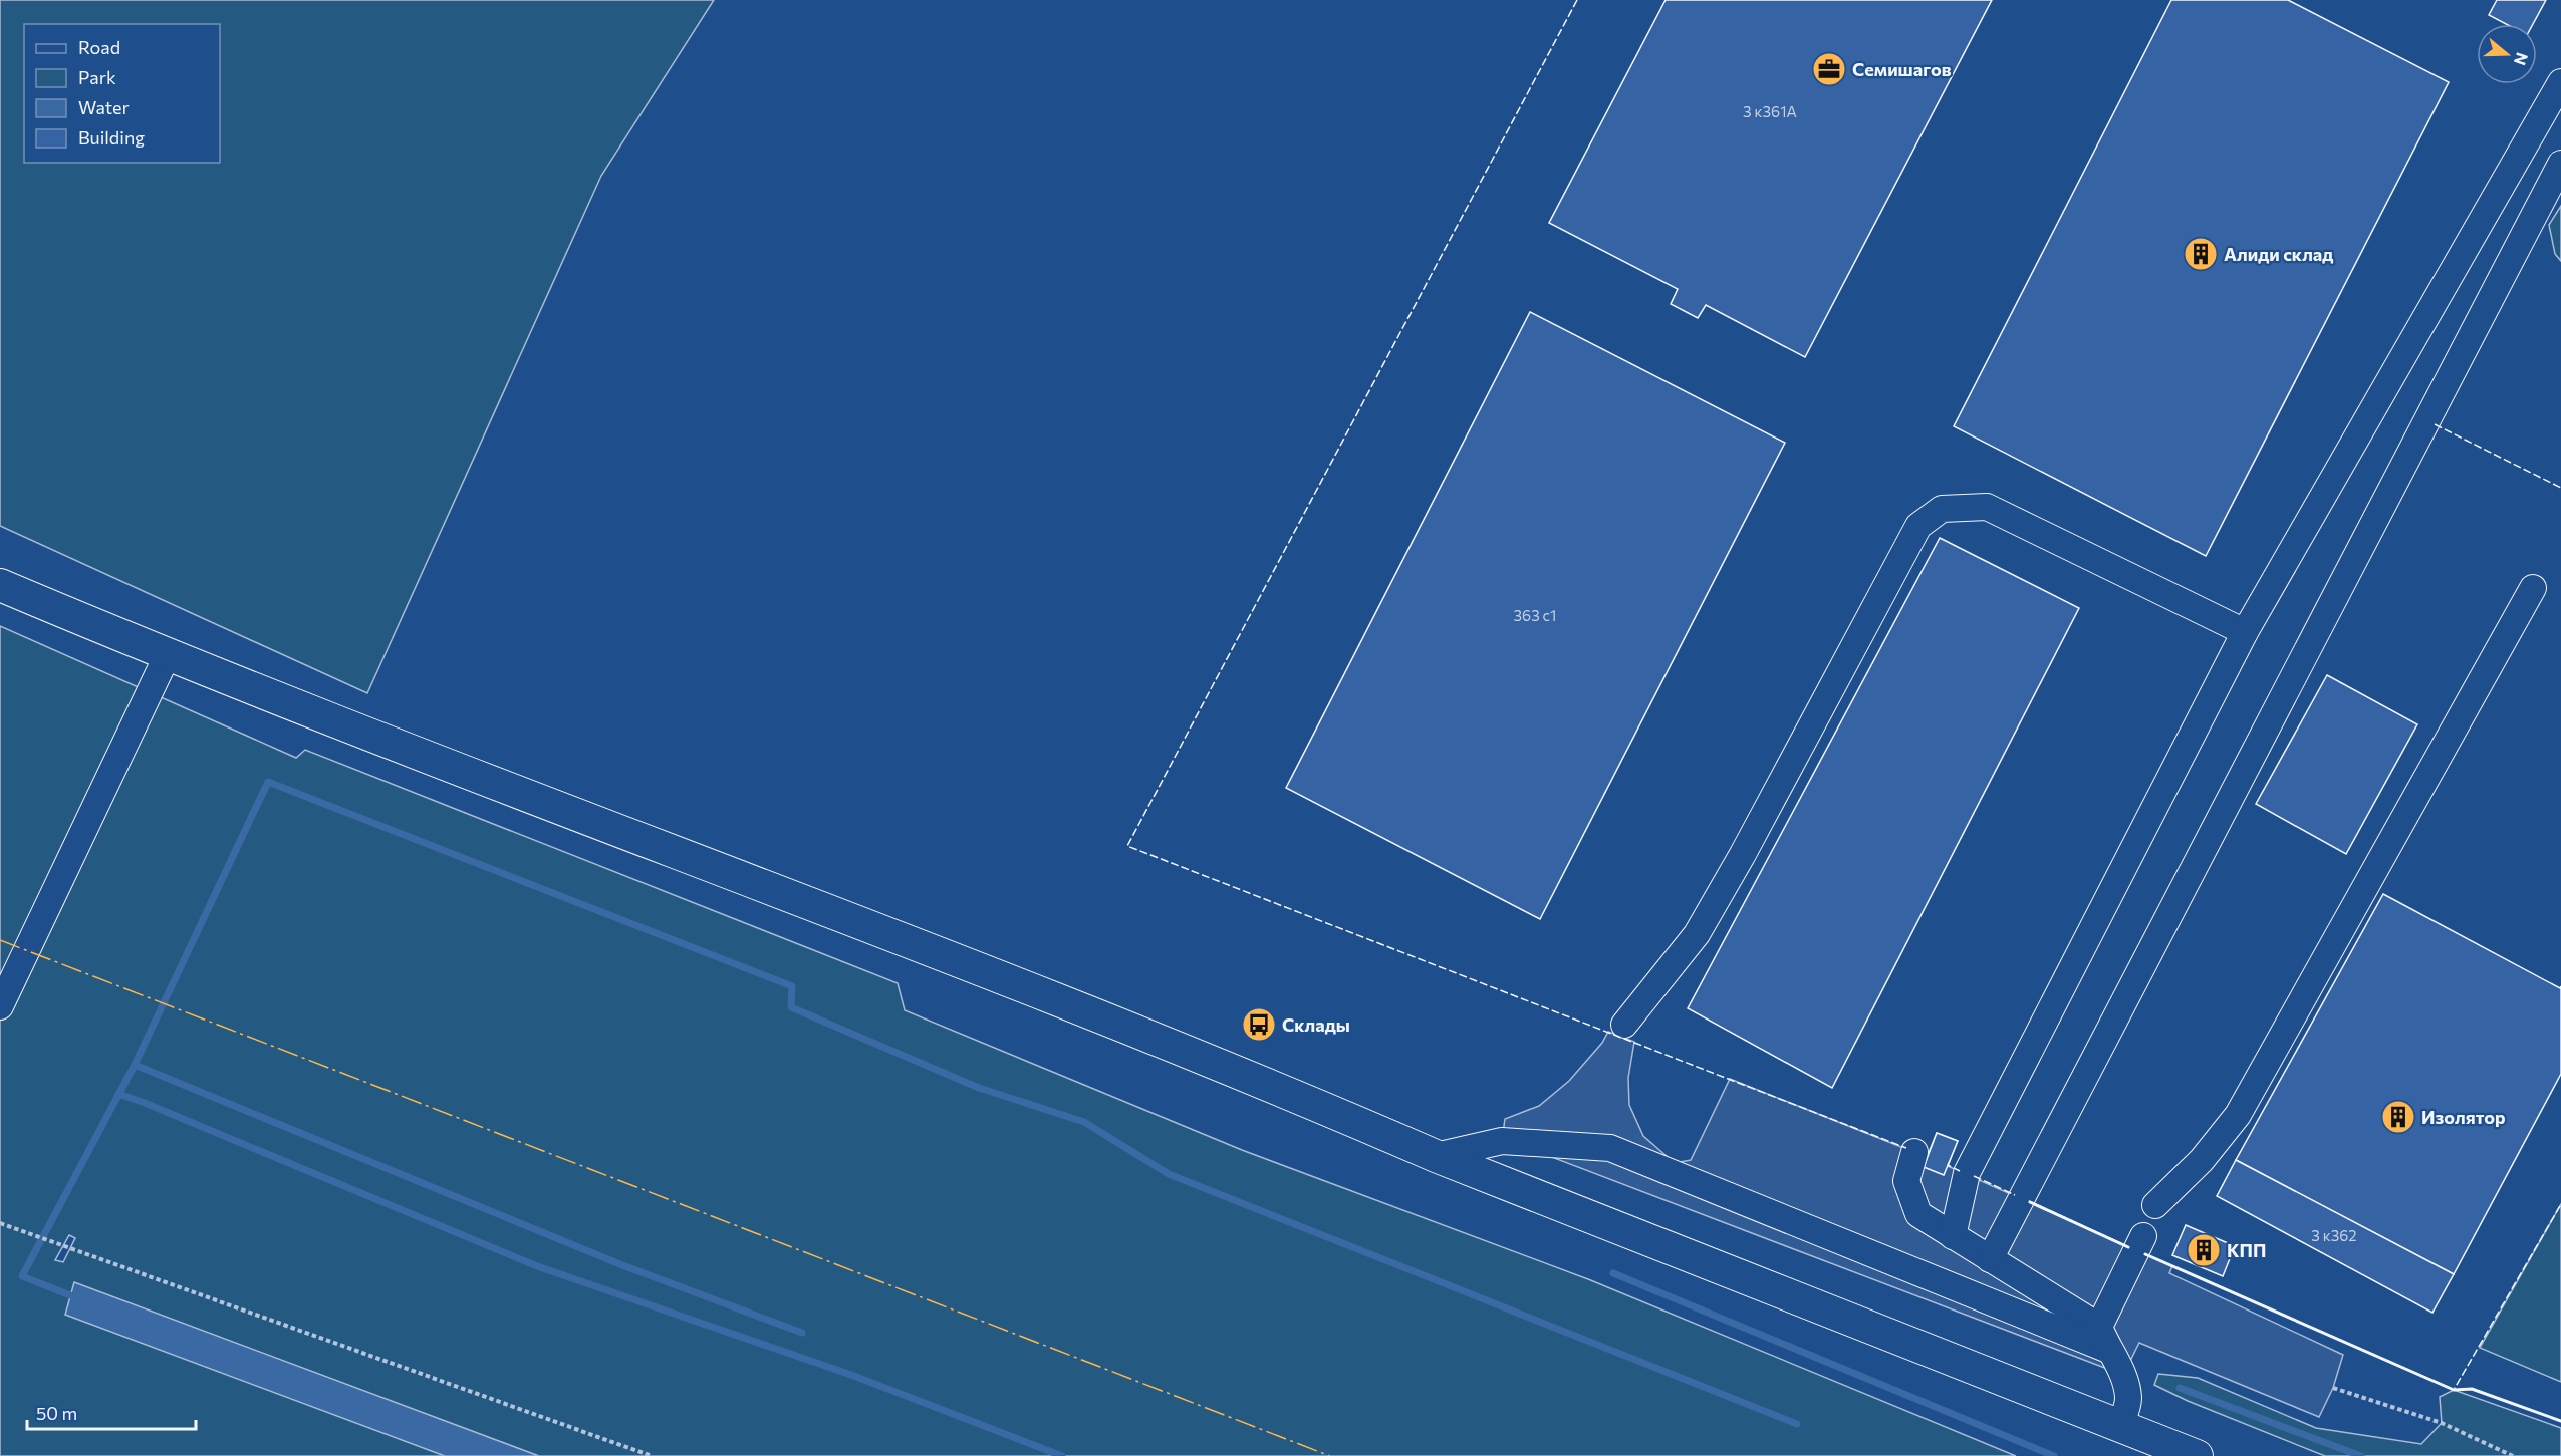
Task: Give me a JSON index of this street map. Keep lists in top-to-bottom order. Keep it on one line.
{"places":{"office":["Семишагов"],"building":["Алиди склад","Изолятор","КПП"],"bus stop":["Склады"]},"house_numbers":["3 к361А","363 с1","3 к362"],"legend":["Road","Park","Water","Building"],"scale_bar":"50 m","north":"right"}
